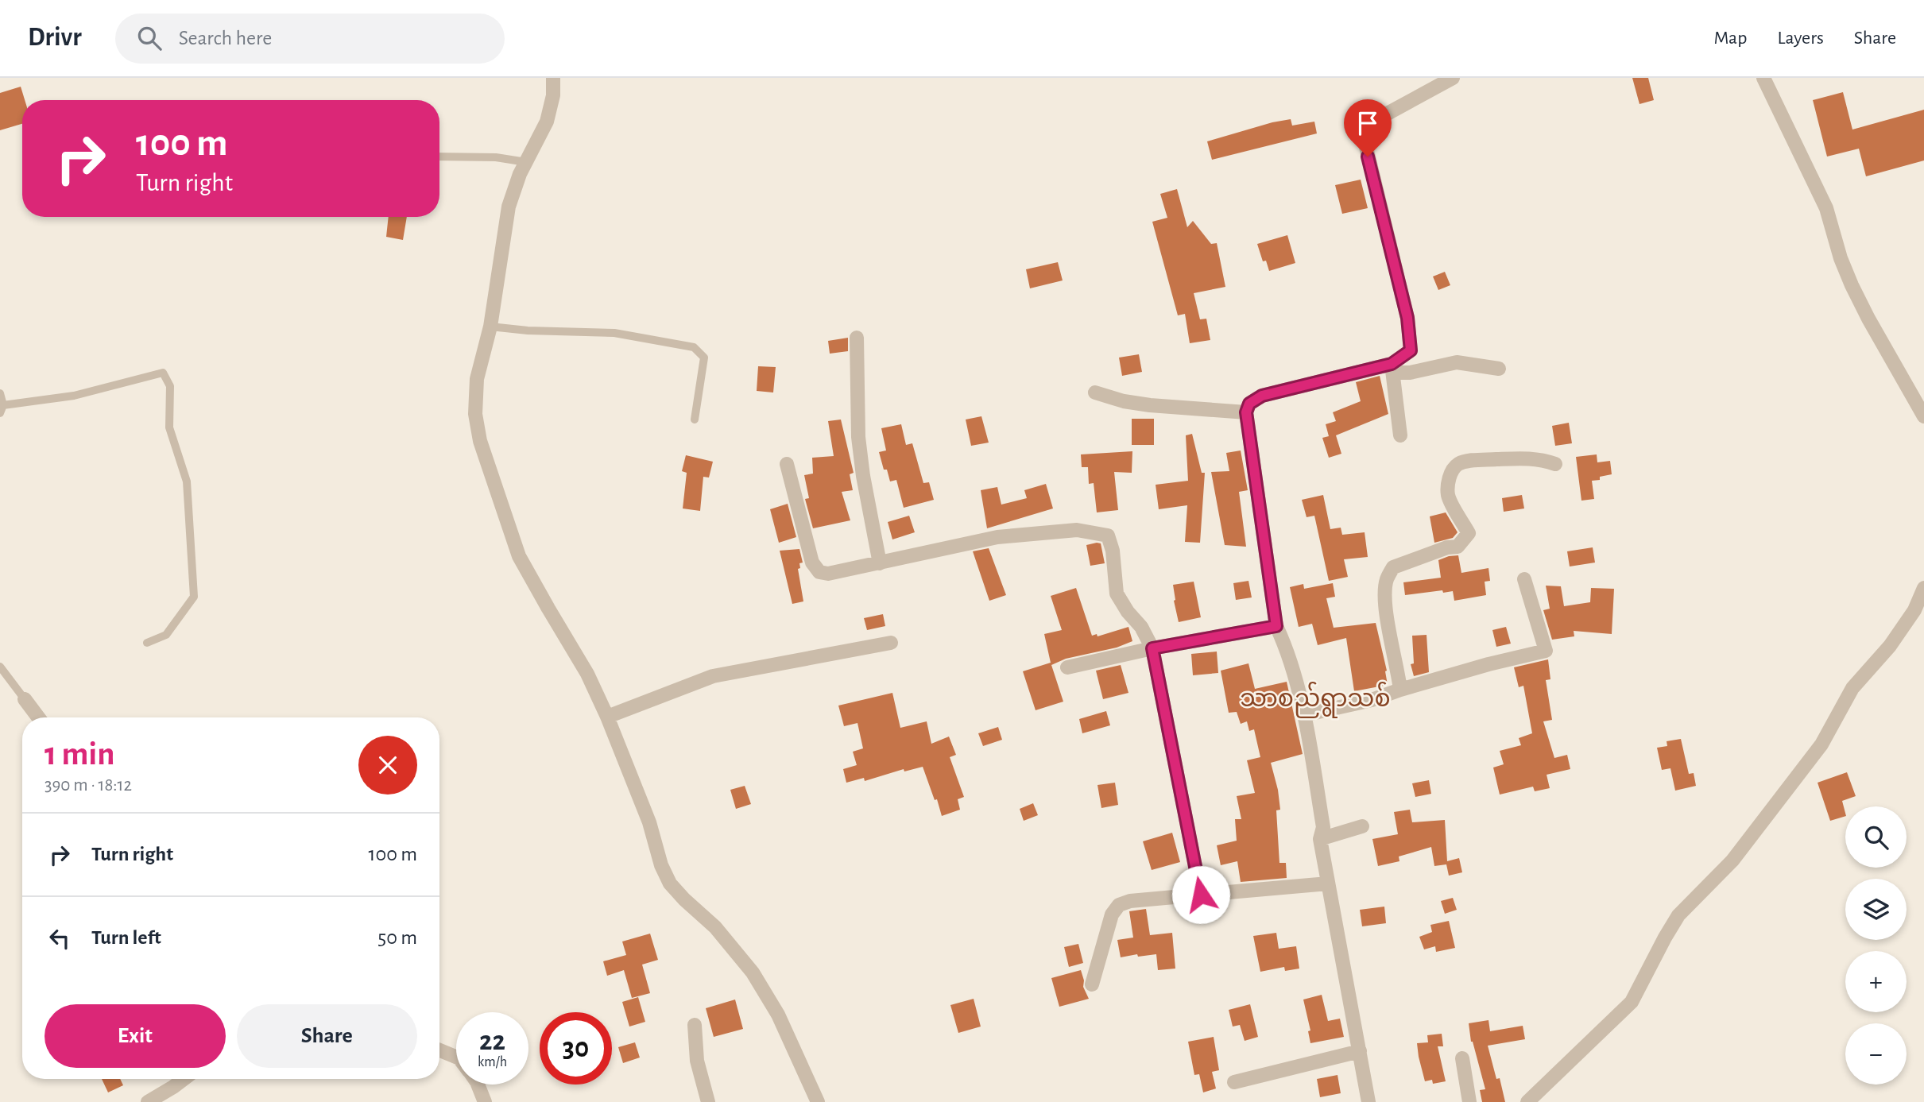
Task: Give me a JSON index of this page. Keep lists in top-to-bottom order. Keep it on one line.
{"districts":["သာစည်ရွာသစ်"],"page":{"header":"Drivr","search":"Search here","nav":["Map","Layers","Share"],"turn":["100 m","Turn right"],"heading":["1 min","390 m · 18:12"],"map_buttons":["+","−"],"list":[{"name":"Turn right","value":"100 m"},{"name":"Turn left","value":"50 m"}],"buttons":["Exit","Share"],"speed":"22 km/h","limit":"30"}}
